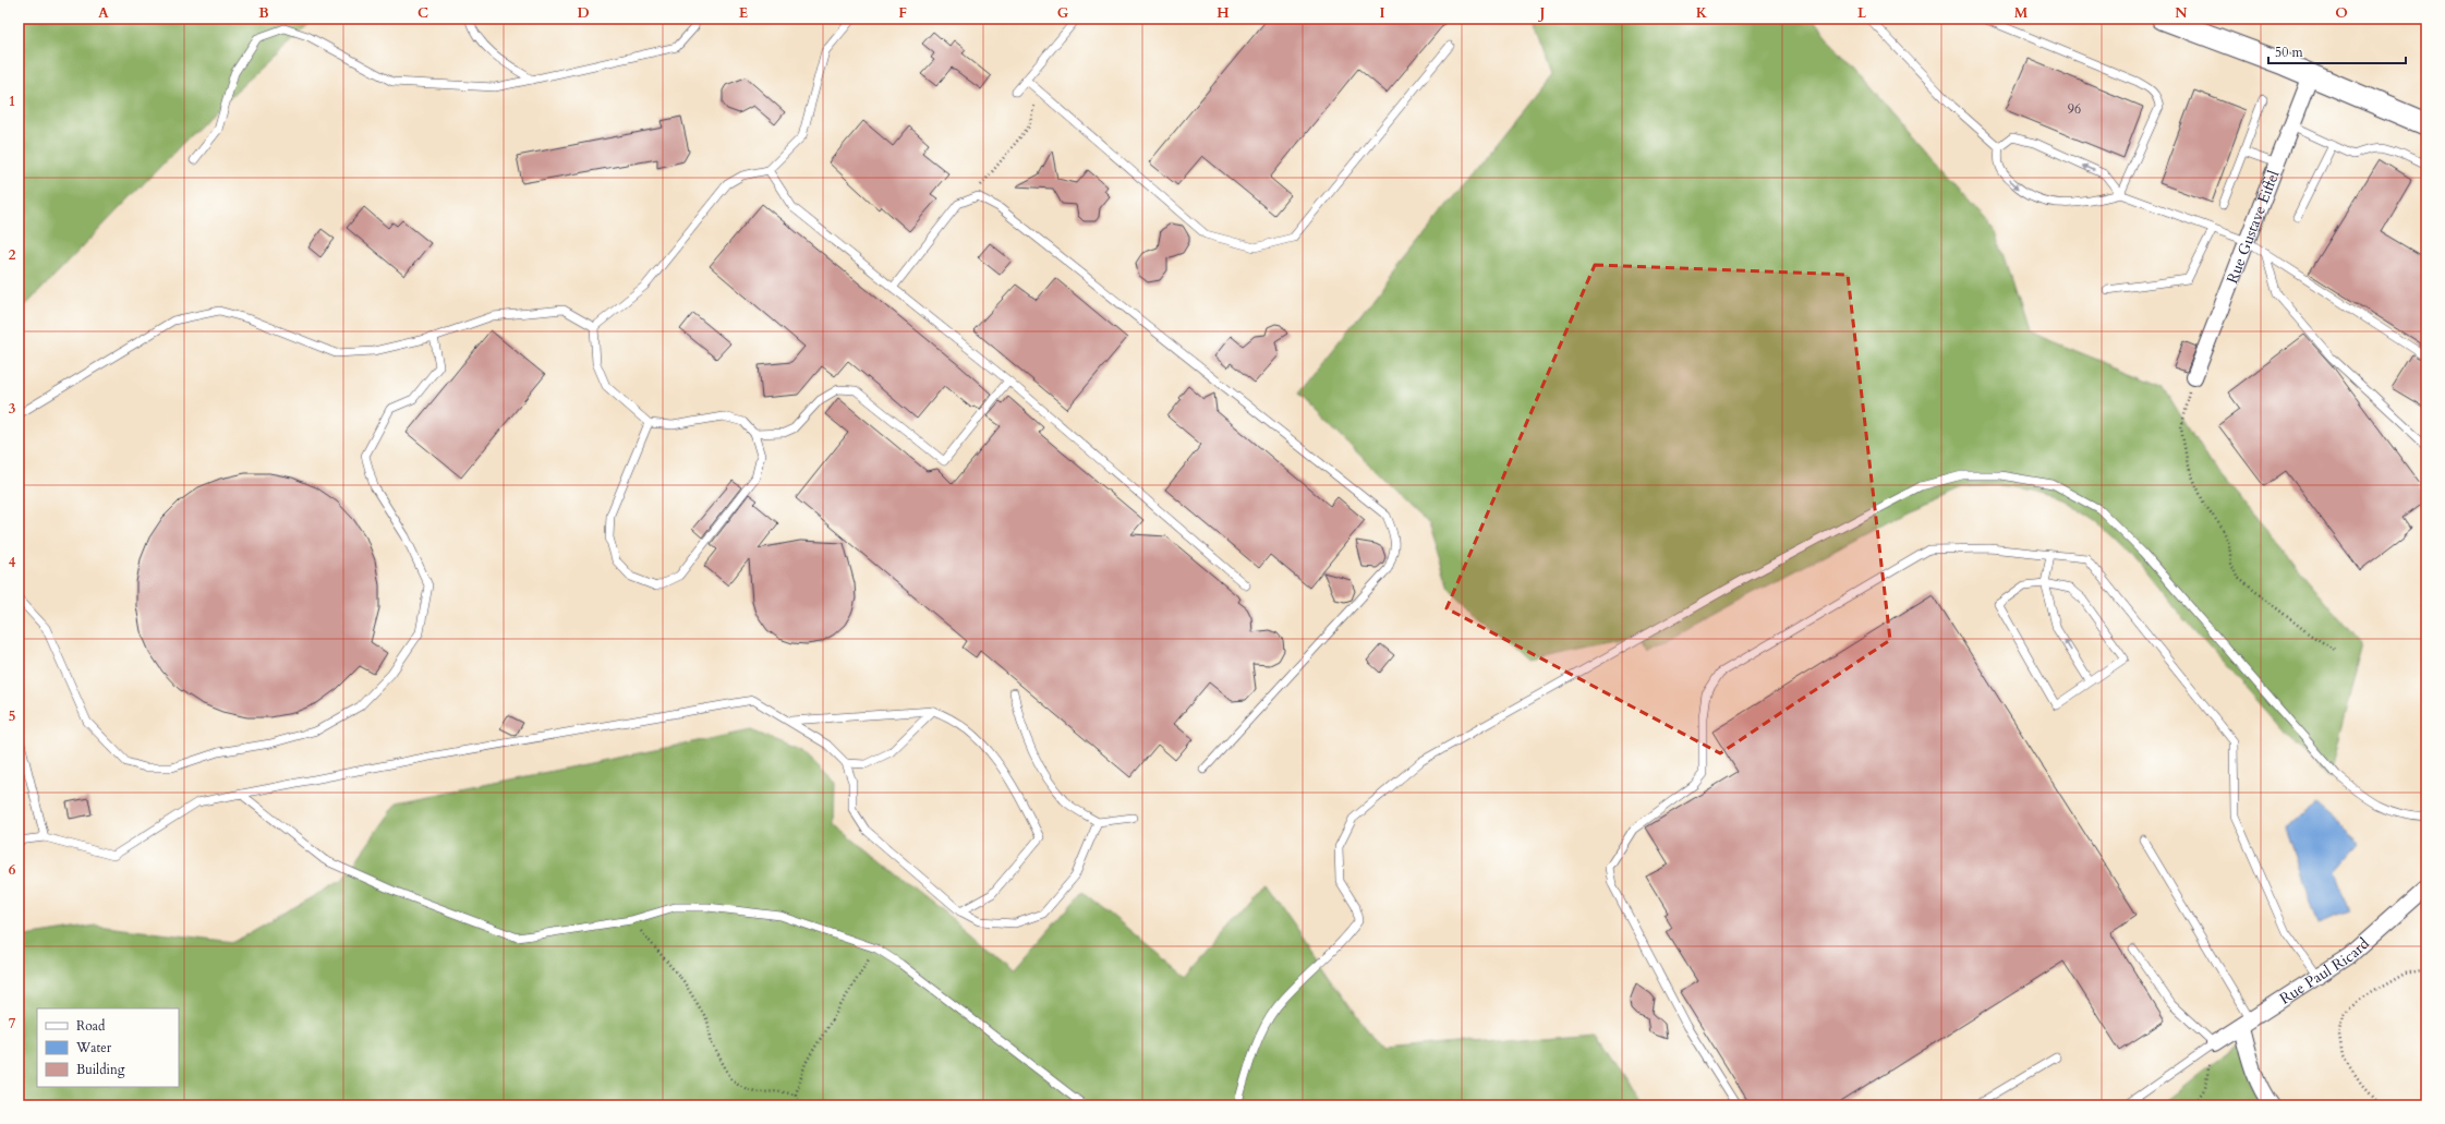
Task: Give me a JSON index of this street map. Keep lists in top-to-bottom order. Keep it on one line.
{"streets":{"street":["Rue Gustave Eiffel","Rue Paul Ricard"]},"house_numbers":["96"],"legend":["Road","Water","Building"],"scale_bar":"50 m","grid":{"columns":["A","B","C","D","E","F","G","H","I","J","K","L","M","N","O"],"rows":["1","2","3","4","5","6","7"]}}
